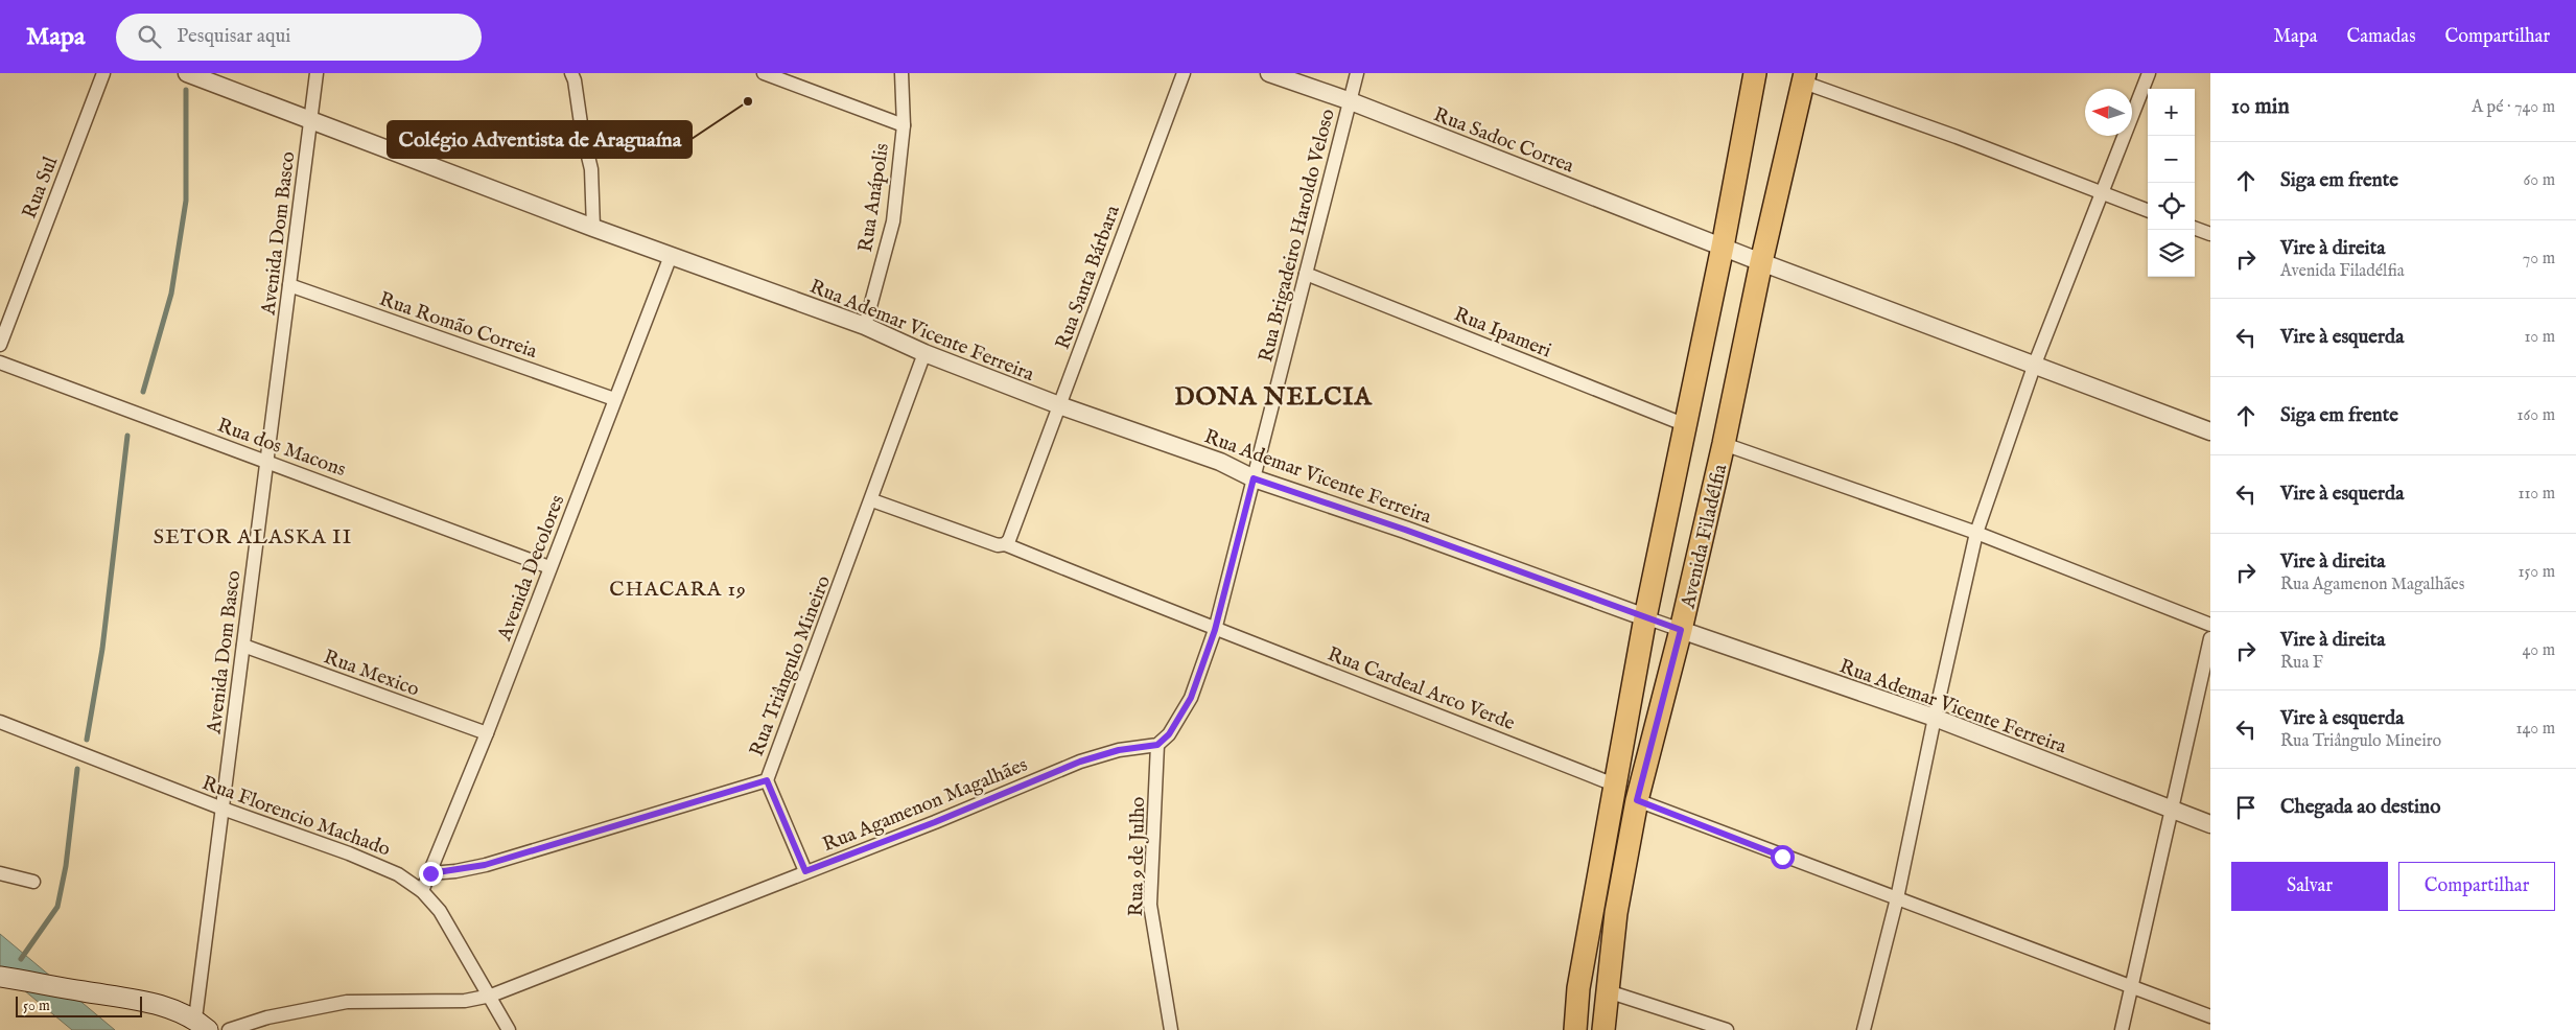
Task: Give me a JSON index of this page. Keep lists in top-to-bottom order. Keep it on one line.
{"streets":{"main road":["Avenida Filadélfia"],"street":["Rua Sadoc Correa","Rua Sul","Rua Anápolis","Avenida Dom Basco","Rua Brigadeiro Haroldo Veloso","Rua Santa Bárbara","Rua Romão Correia","Rua Ademar Vicente Ferreira","Rua Ipameri","Rua dos Macons","Avenida Decolores","Rua Triângulo Mineiro","Rua Mexico","Rua Cardeal Arco Verde","Rua Agamenon Magalhães","Rua Florencio Machado","Rua 9 de Julho"]},"crossings":[["Rua Sadoc Correa","Rua Brigadeiro Haroldo Veloso"],["Rua Sadoc Correa","Avenida Filadélfia"],["Rua Anápolis","Rua Ademar Vicente Ferreira"],["Avenida Dom Basco","Rua Romão Correia"],["Avenida Dom Basco","Rua Ademar Vicente Ferreira"],["Avenida Dom Basco","Rua dos Macons"],["Avenida Dom Basco","Rua Mexico"],["Avenida Dom Basco","Rua Florencio Machado"],["Rua Brigadeiro Haroldo Veloso","Rua Ademar Vicente Ferreira"],["Rua Brigadeiro Haroldo Veloso","Rua Ipameri"],["Rua Brigadeiro Haroldo Veloso","Rua Cardeal Arco Verde"],["Rua Brigadeiro Haroldo Veloso","Rua Agamenon Magalhães"],["Rua Brigadeiro Haroldo Veloso","Rua 9 de Julho"],["Rua Santa Bárbara","Rua Ademar Vicente Ferreira"],["Rua Santa Bárbara","Rua Cardeal Arco Verde"],["Rua Romão Correia","Avenida Decolores"],["Rua Ademar Vicente Ferreira","Avenida Filadélfia"],["Rua Ademar Vicente Ferreira","Avenida Decolores"],["Rua Ademar Vicente Ferreira","Rua Triângulo Mineiro"],["Rua Ipameri","Avenida Filadélfia"],["Rua dos Macons","Avenida Decolores"],["Avenida Filadélfia","Rua Cardeal Arco Verde"],["Avenida Decolores","Rua Triângulo Mineiro"],["Avenida Decolores","Rua Mexico"],["Avenida Decolores","Rua Florencio Machado"],["Rua Agamenon Magalhães","Rua Florencio Machado"],["Rua Agamenon Magalhães","Rua 9 de Julho"]],"districts":["DONA NELCIA","SETOR ALASKA II","CHACARA 19"],"places":["Colégio Adventista de Araguaína"],"scale_bar":"50 m","north":"left","page":{"header":"Mapa","search":"Pesquisar aqui","nav":["Mapa","Camadas","Compartilhar"],"heading":["10 min","A pé · 740 m"],"map_buttons":["+","−"],"list":[["Siga em frente","60 m"],["Vire à direita","Avenida Filadélfia","70 m"],["Vire à esquerda","10 m"],["Siga em frente","160 m"],["Vire à esquerda","110 m"],["Vire à direita","Rua Agamenon Magalhães","150 m"],["Vire à direita","Rua F","40 m"],["Vire à esquerda","Rua Triângulo Mineiro","140 m"],"Chegada ao destino"],"buttons":["Salvar","Compartilhar"],"scale":"50 m"}}
